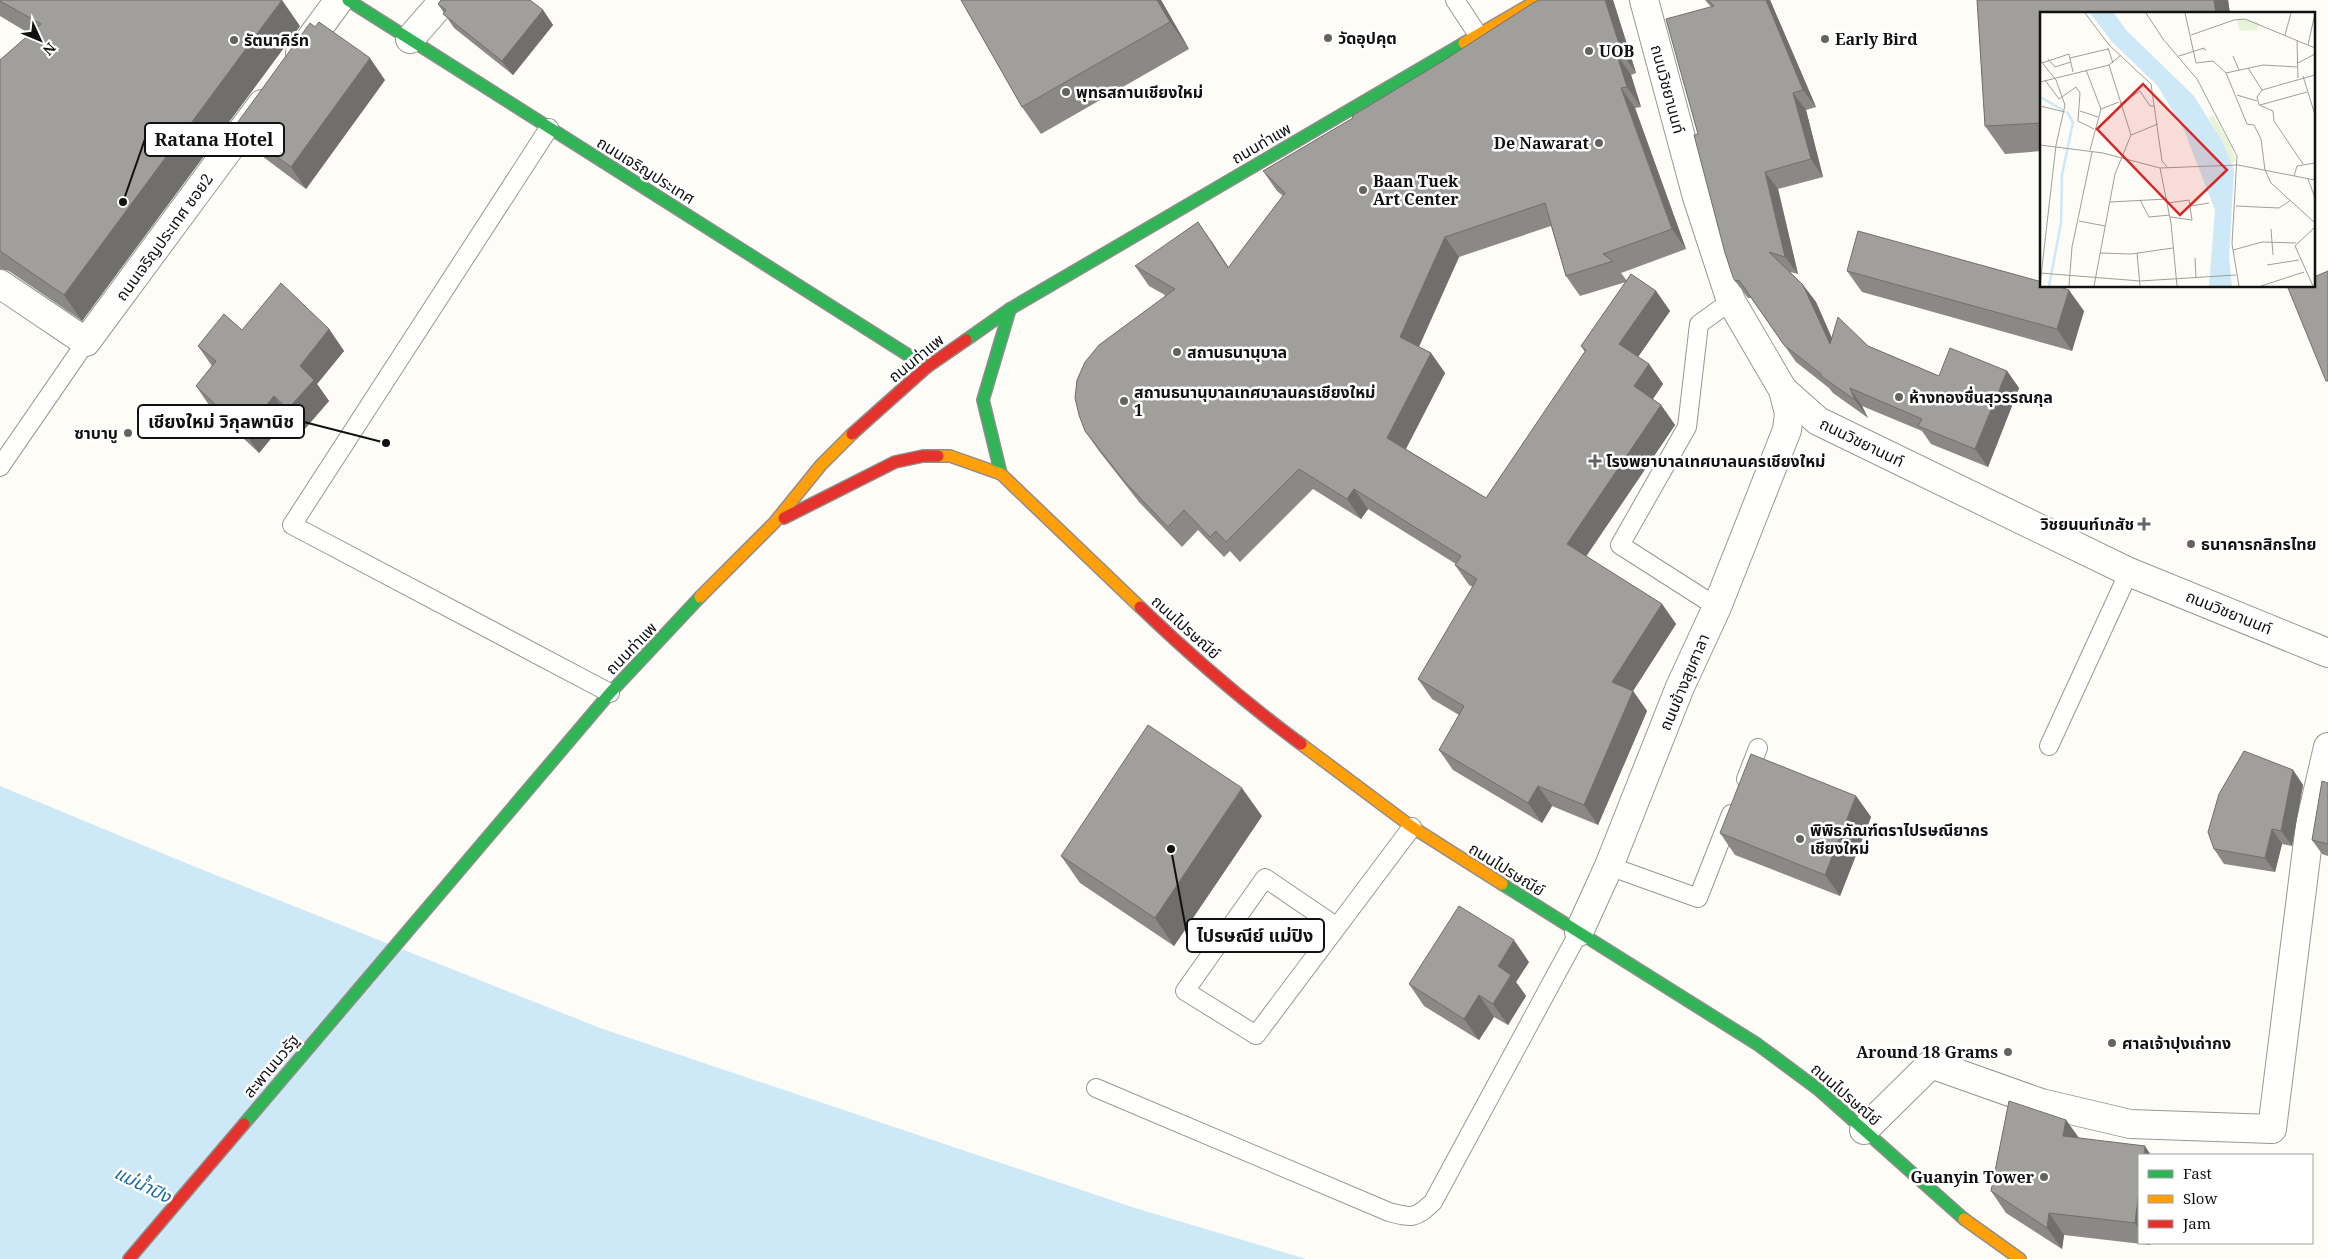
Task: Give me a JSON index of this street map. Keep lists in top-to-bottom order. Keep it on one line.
{"streets":{"street":["ถนนวิชยานนท์","ถนนท่าแพ","ถนนเจริญประเทศ","ถนนเจริญประเทศ ซอย2","ถนนไปรษณีย์","ถนนข้างสุขศาลา","สะพานนวรัฐ"]},"crossings":[["ถนนท่าแพ","ถนนเจริญประเทศ"],["ถนนท่าแพ","ถนนไปรษณีย์"],["ถนนท่าแพ","สะพานนวรัฐ"],["ถนนไปรษณีย์","ถนนข้างสุขศาลา"]],"water":["แม่น้ำปิง"],"places":{"other":["วัดอุปคุต","Early Bird","รัตนาคิร์ท","UOB","พุทธสถานเชียงใหม่","De Nawarat","Baan Tuek Art Center","Ratana Hotel","สถานธนานุบาล","ห้างทองชื่นสุวรรณกุล","สถานธนานุบาลเทศบาลนครเชียงใหม่ 1","ซาบาบู","เชียงใหม่ วิกุลพานิช","ธนาคารกสิกรไทย","พิพิธภัณฑ์ตราไปรษณียากร เชียงใหม่","ไปรษณีย์ แม่ปิง","ศาลเจ้าปุงเถ่ากง","Around 18 Grams","Guanyin Tower"],"health":["โรงพยาบาลเทศบาลนครเชียงใหม่","วิชยนนท์เภสัช"]},"legend":["Fast","Slow","Jam"],"north":"bottom right"}
